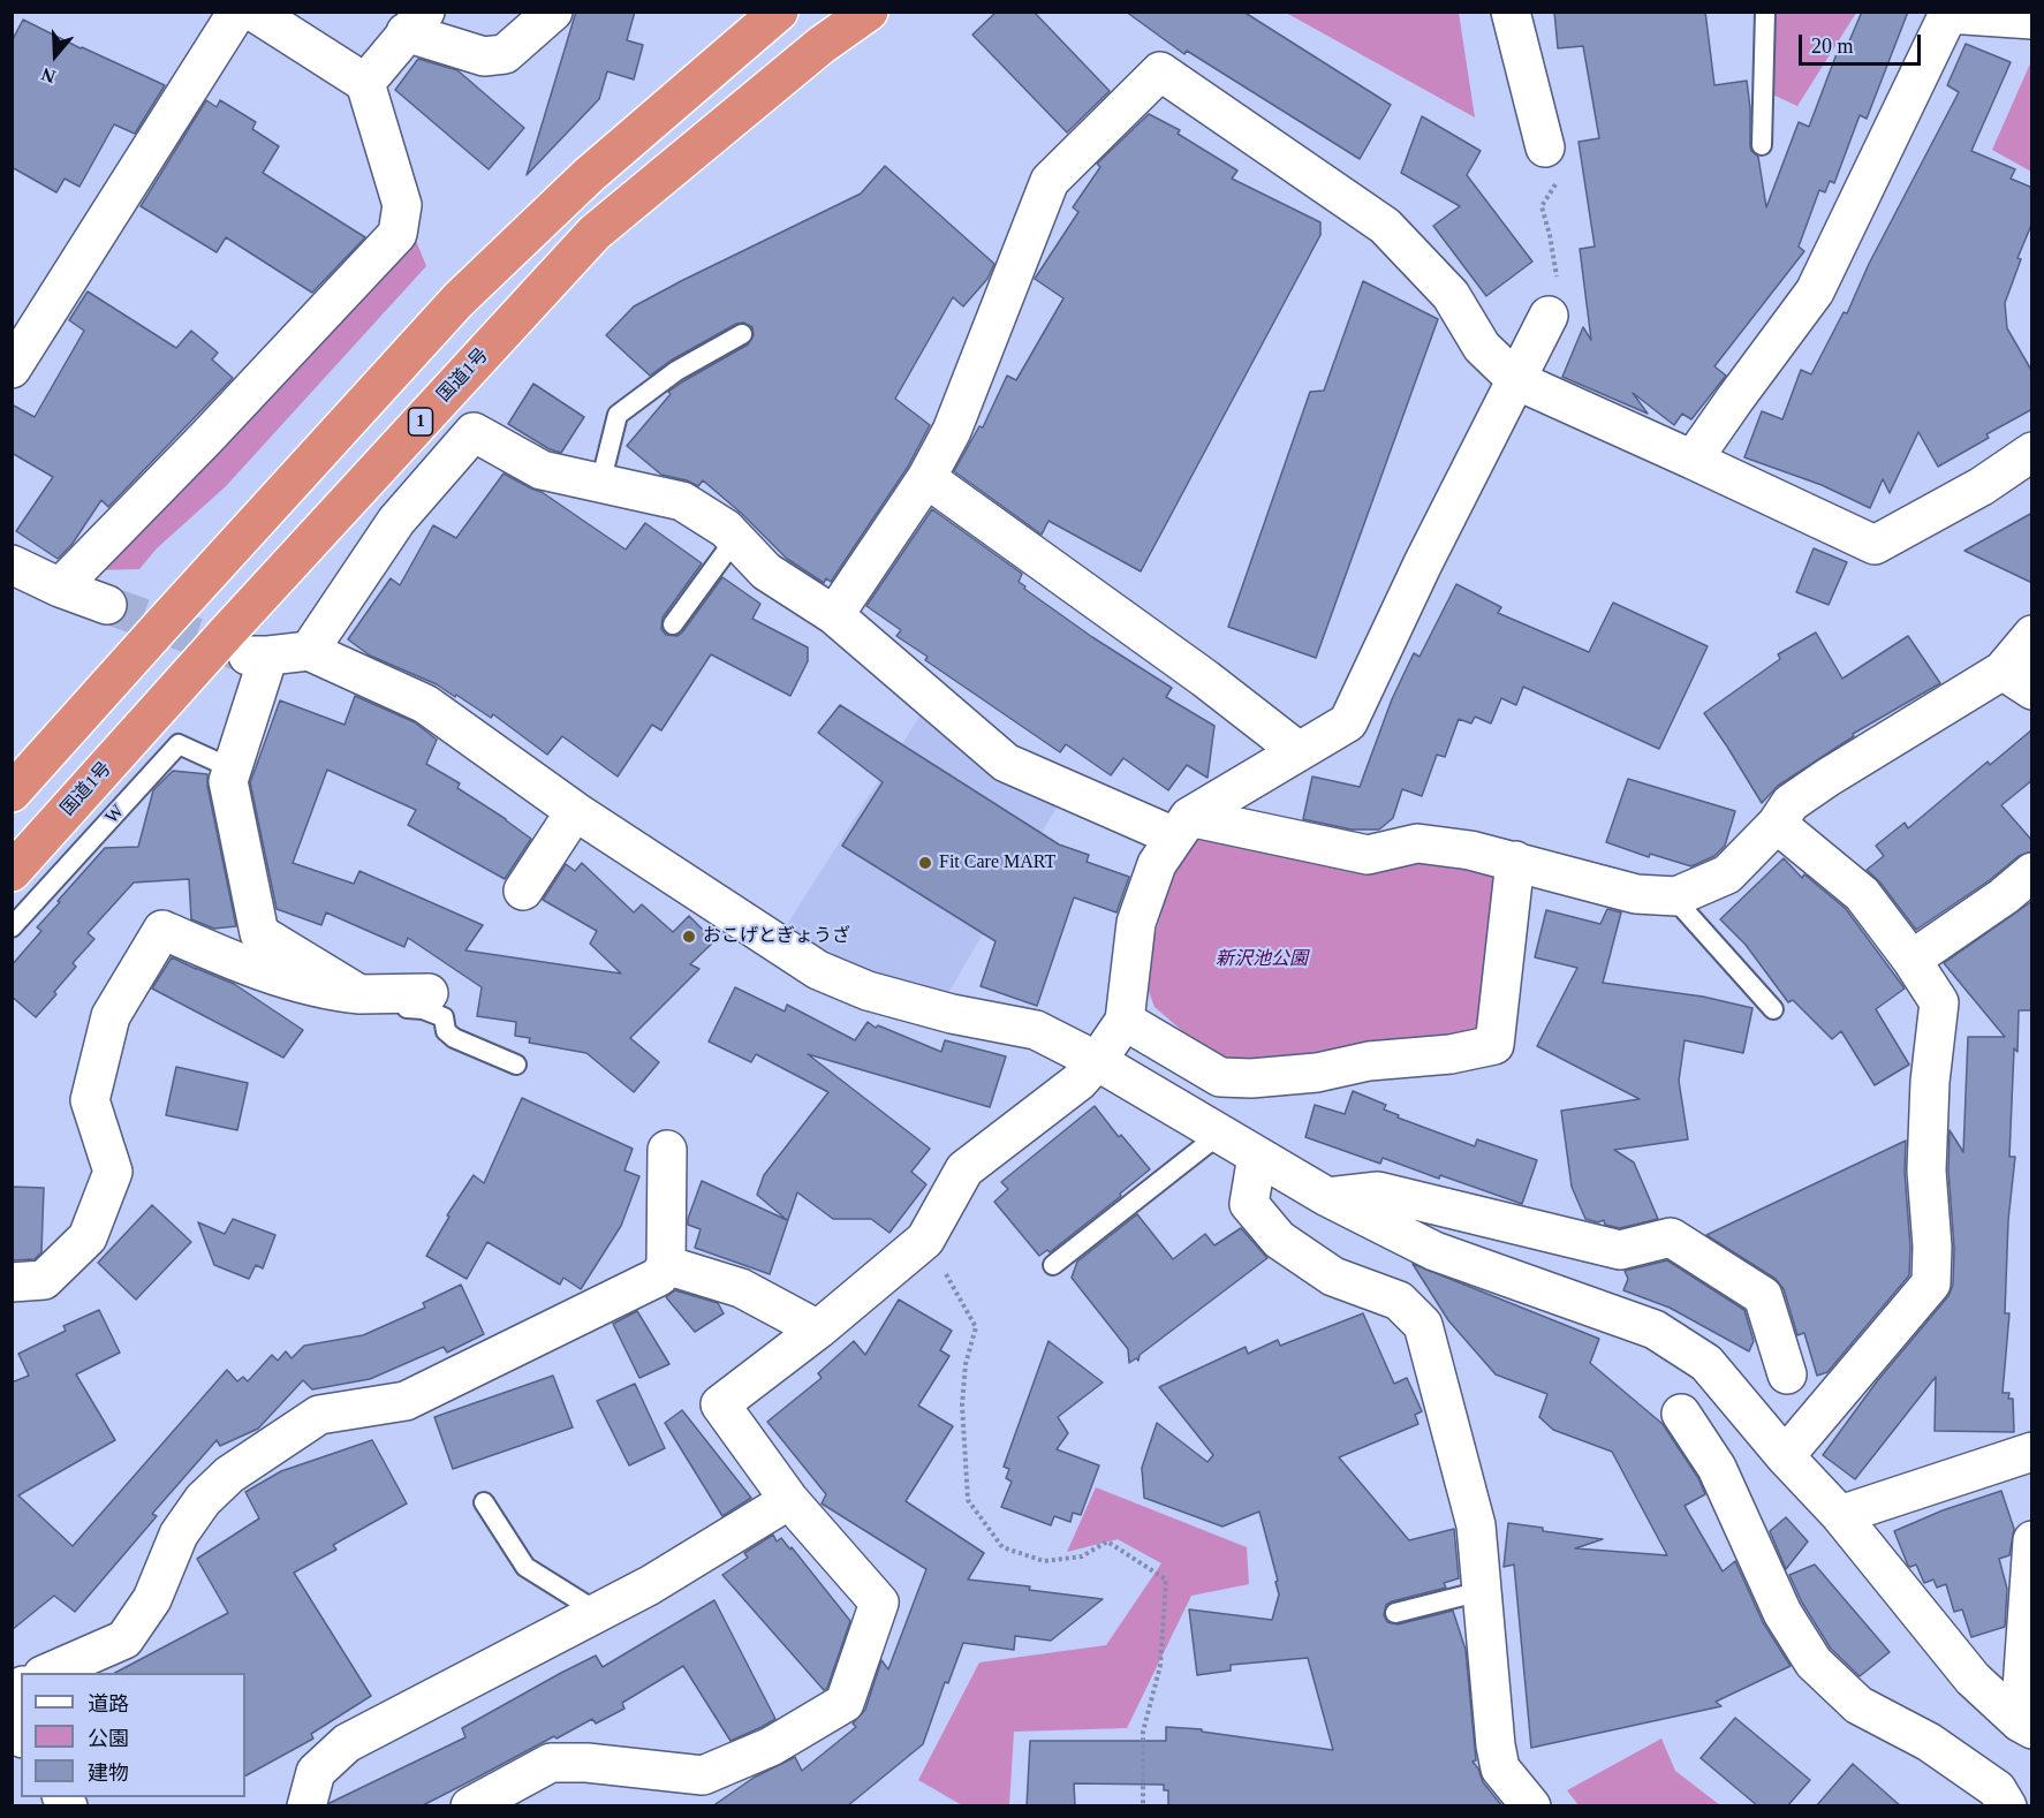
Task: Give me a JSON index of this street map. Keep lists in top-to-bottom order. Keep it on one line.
{"streets":{"highway":["国道1号","1"],"lane":["W"]},"parks":["新沢池公園"],"places":["Fit Care MART","おこげとぎょうざ"],"legend":["道路","公園","建物"],"scale_bar":"20 m","north":"bottom"}
